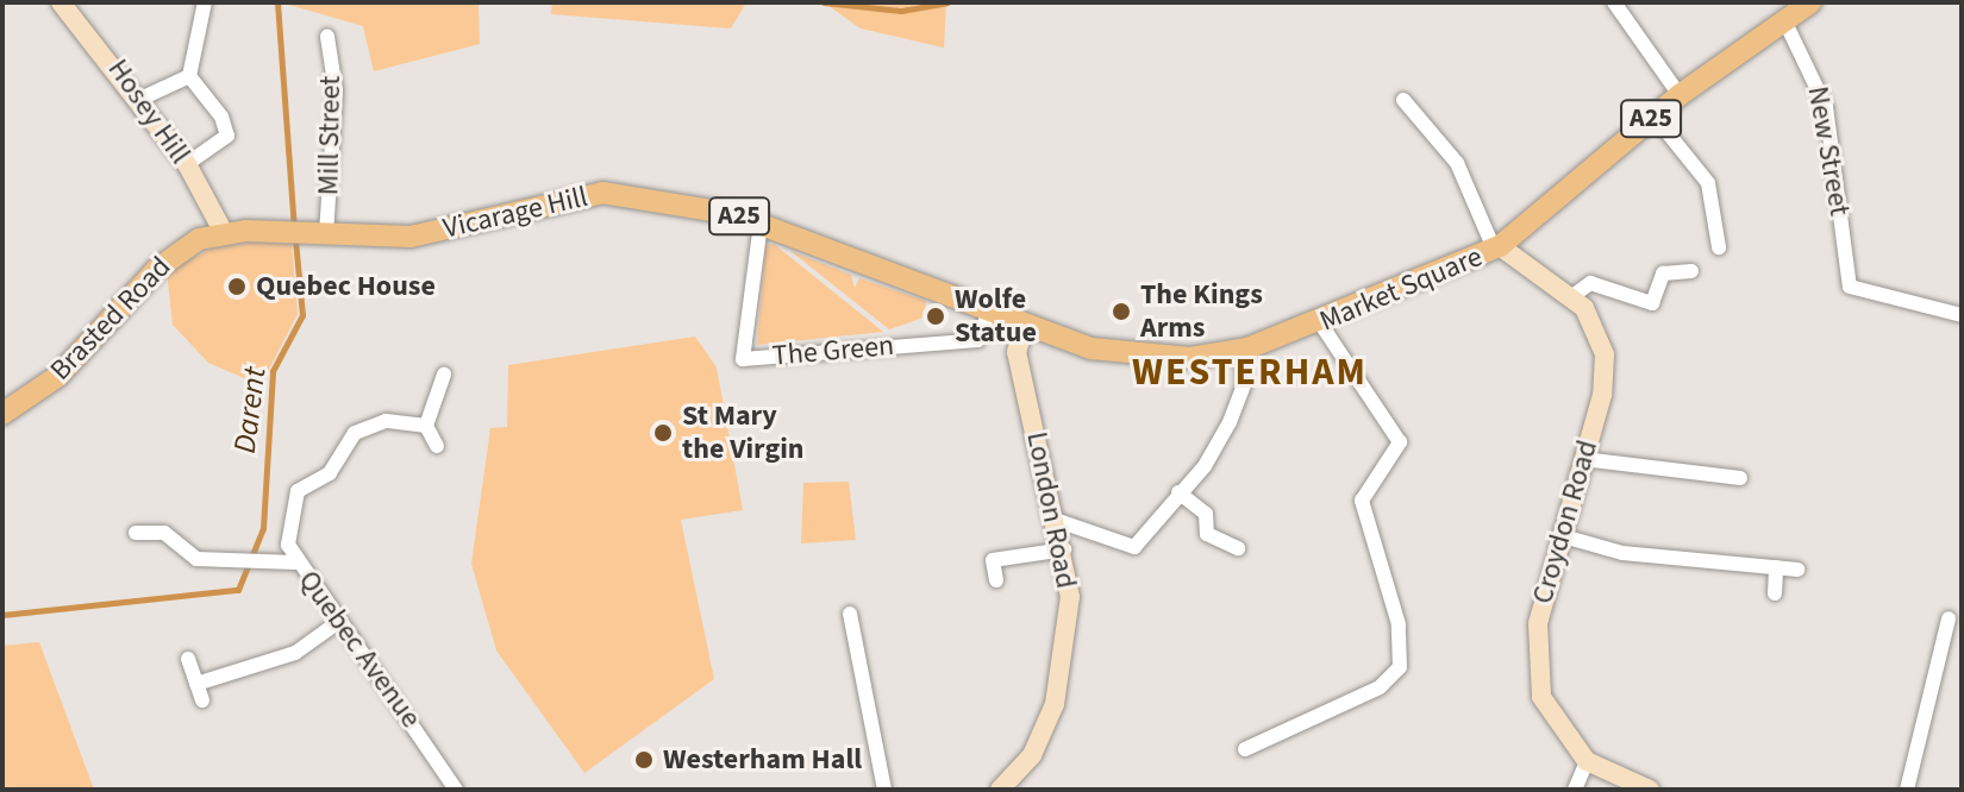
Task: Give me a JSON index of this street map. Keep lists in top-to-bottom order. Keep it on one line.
{"streets":{"main road":["Hosey Hill","A25","Vicarage Hill","Market Square","Brasted Road","London Road","Croydon Road"],"street":["Mill Street","New Street","The Green","Quebec Avenue"]},"crossings":[["Hosey Hill","A25"],["Hosey Hill","Brasted Road"],["A25","Mill Street"],["A25","New Street"],["A25","Vicarage Hill"],["A25","Market Square"],["A25","Brasted Road"],["A25","Croydon Road"],["Mill Street","Vicarage Hill"],["Vicarage Hill","Market Square"],["Vicarage Hill","The Green"],["Vicarage Hill","London Road"],["Market Square","London Road"],["Market Square","Croydon Road"]],"districts":["WESTERHAM"],"water":["Darent"],"places":["Quebec House","The Kings Arms","Wolfe Statue","St Mary the Virgin","Westerham Hall"]}
